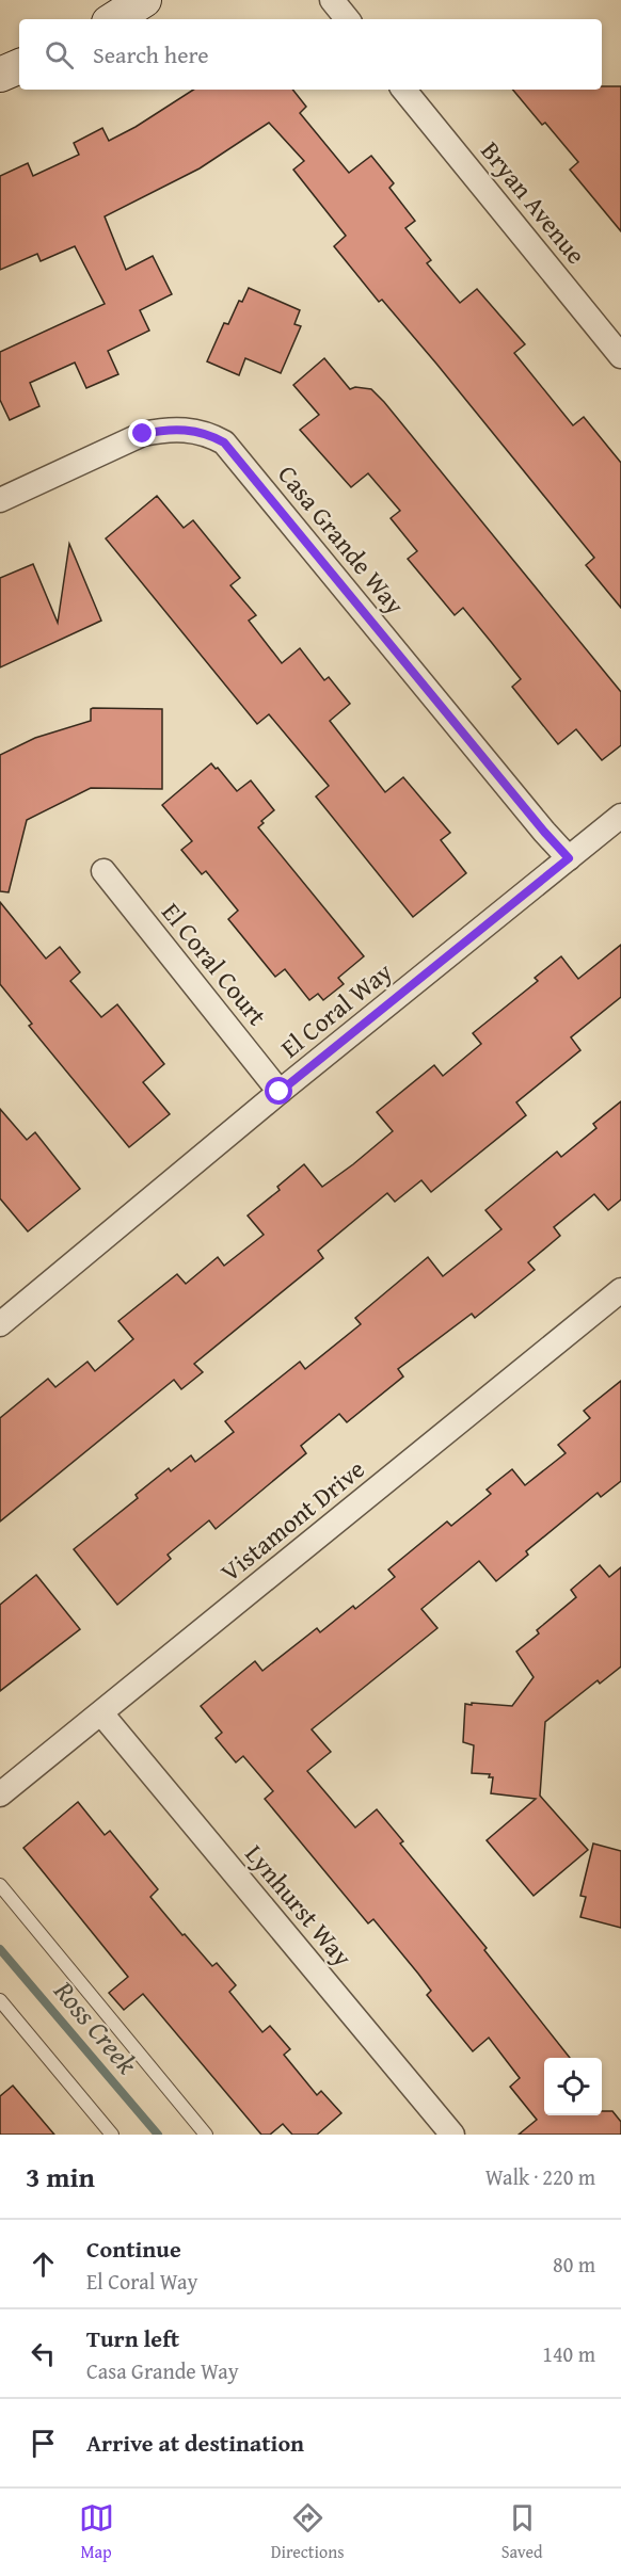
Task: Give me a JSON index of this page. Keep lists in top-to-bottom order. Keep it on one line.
{"streets":{"street":["Bryan Avenue","Casa Grande Way","El Coral Court","El Coral Way","Vistamont Drive","Lynhurst Way"]},"crossings":[["Casa Grande Way","El Coral Way"],["El Coral Court","El Coral Way"],["Vistamont Drive","Lynhurst Way"]],"water":["Ross Creek"],"page":{"search":"Search here","heading":["3 min","Walk · 220 m"],"list":[["Continue","El Coral Way","80 m"],["Turn left","Casa Grande Way","140 m"],"Arrive at destination"],"nav":["Map","Directions","Saved"]}}
